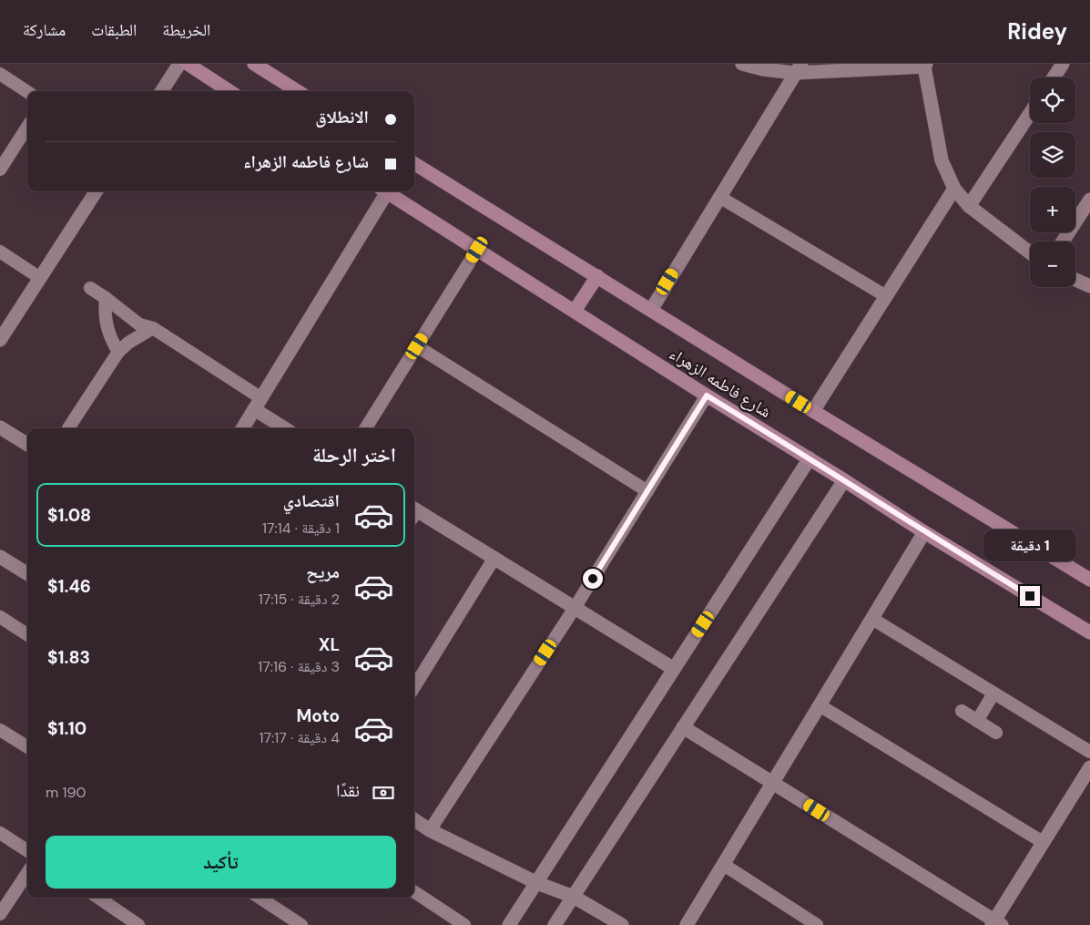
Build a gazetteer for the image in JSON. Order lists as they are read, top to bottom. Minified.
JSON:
{"streets":{"street":["شارع فاطمه الزهراء"]},"page":{"header":"Ridey","nav":["الخريطة","الطبقات","مشاركة"],"map_buttons":["+","−"],"banner":["الانطلاق","شارع فاطمه الزهراء"],"heading":"اختر الرحلة","list":[{"name":"اقتصادي","note":"1 دقيقة · 17:14","value":"$1.08"},{"name":"مريح","note":"2 دقيقة · 17:15","value":"$1.46"},{"name":"XL","note":"3 دقيقة · 17:16","value":"$1.83"},{"name":"Moto","note":"4 دقيقة · 17:17","value":"$1.10"}],"bubble":"1 دقيقة","pay":["نقدًا","190 m"],"buttons":"تأكيد"}}
